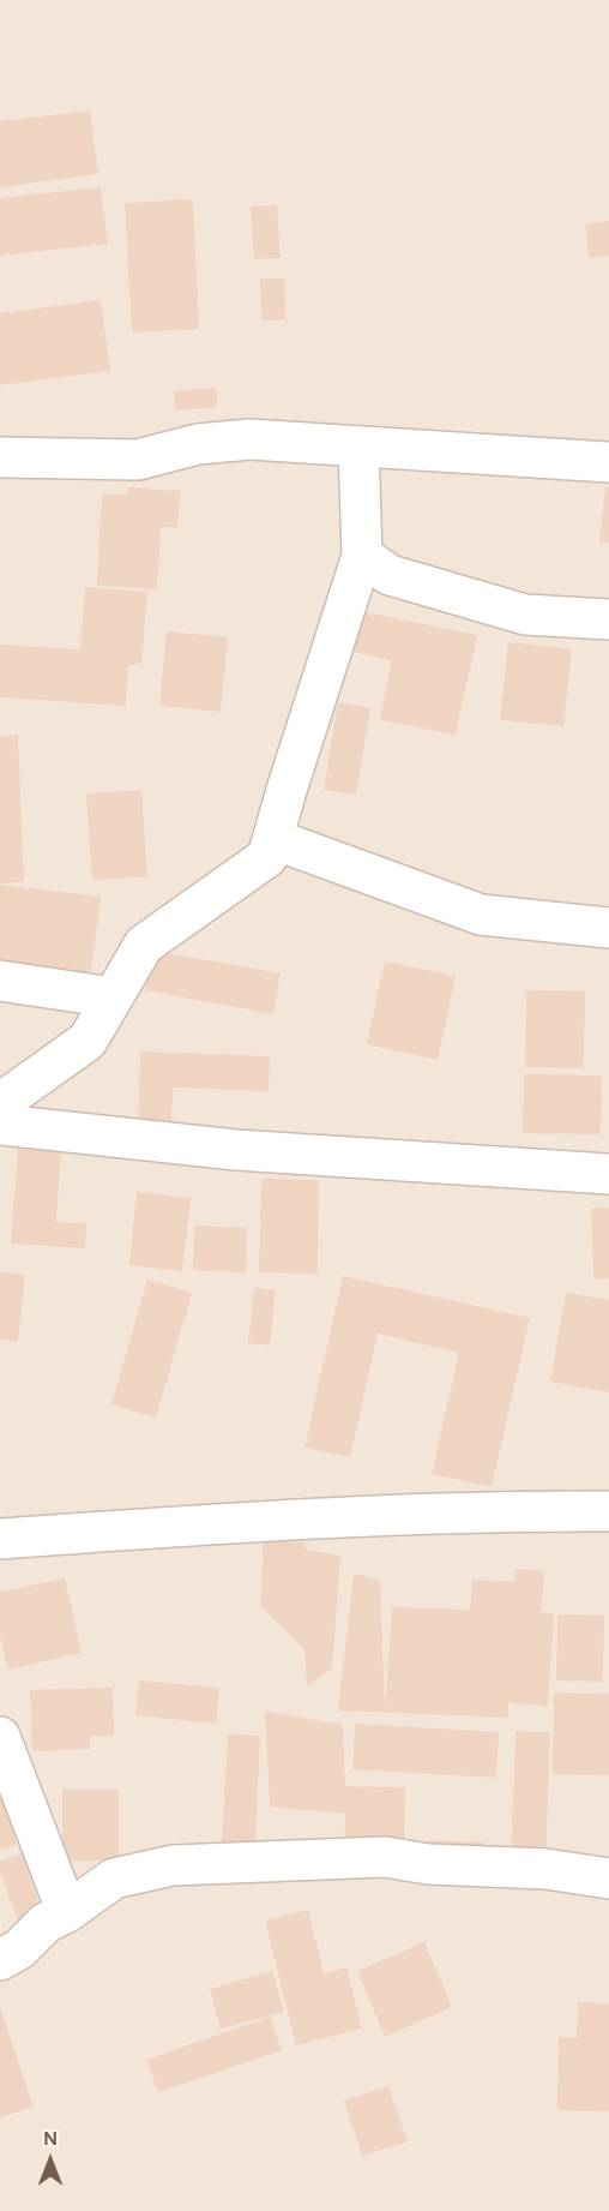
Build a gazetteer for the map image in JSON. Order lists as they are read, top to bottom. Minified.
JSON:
{"north":"top"}
